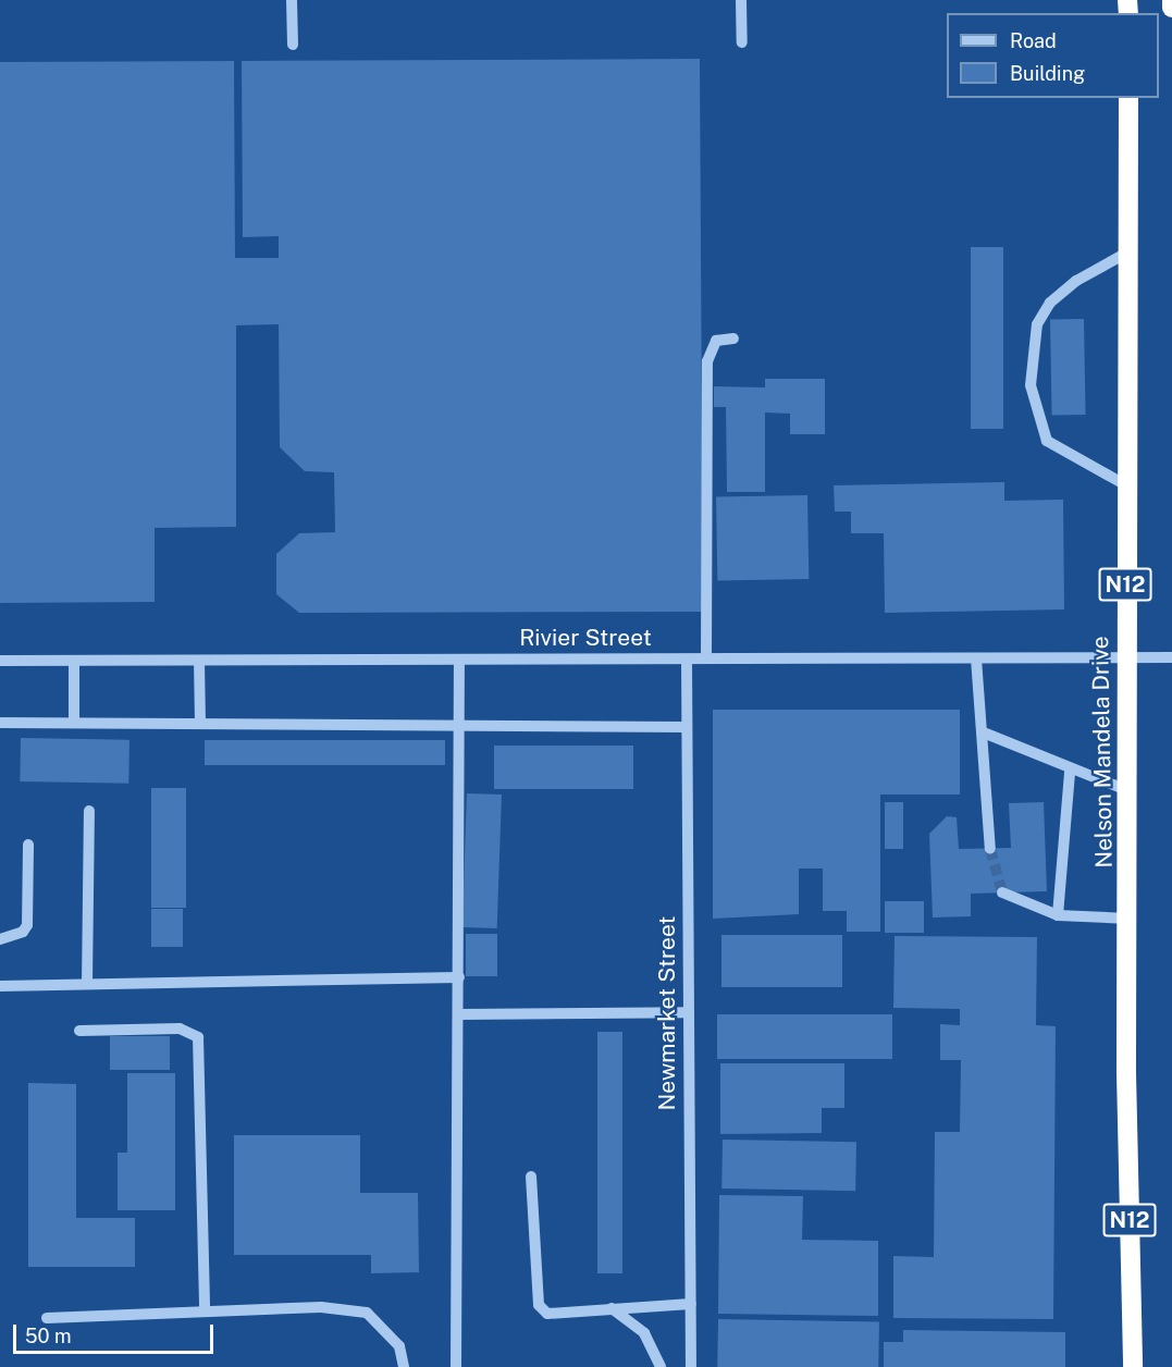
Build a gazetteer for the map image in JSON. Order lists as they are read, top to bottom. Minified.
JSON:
{"streets":{"highway":["N12","Nelson Mandela Drive"],"street":["Rivier Street","Newmarket Street"]},"crossings":[["Rivier Street","Nelson Mandela Drive"],["Rivier Street","Newmarket Street"]],"legend":["Road","Building"],"scale_bar":"50 m"}
